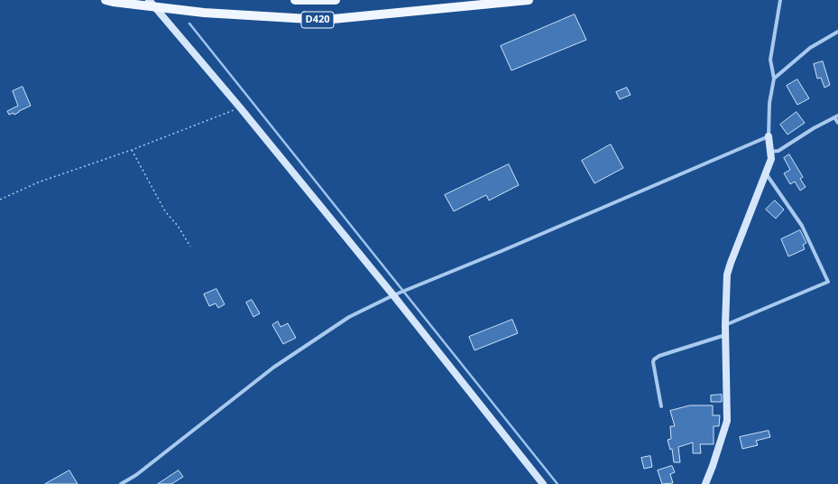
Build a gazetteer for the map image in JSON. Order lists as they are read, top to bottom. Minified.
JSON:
{"streets":{"main road":["D420"]}}
